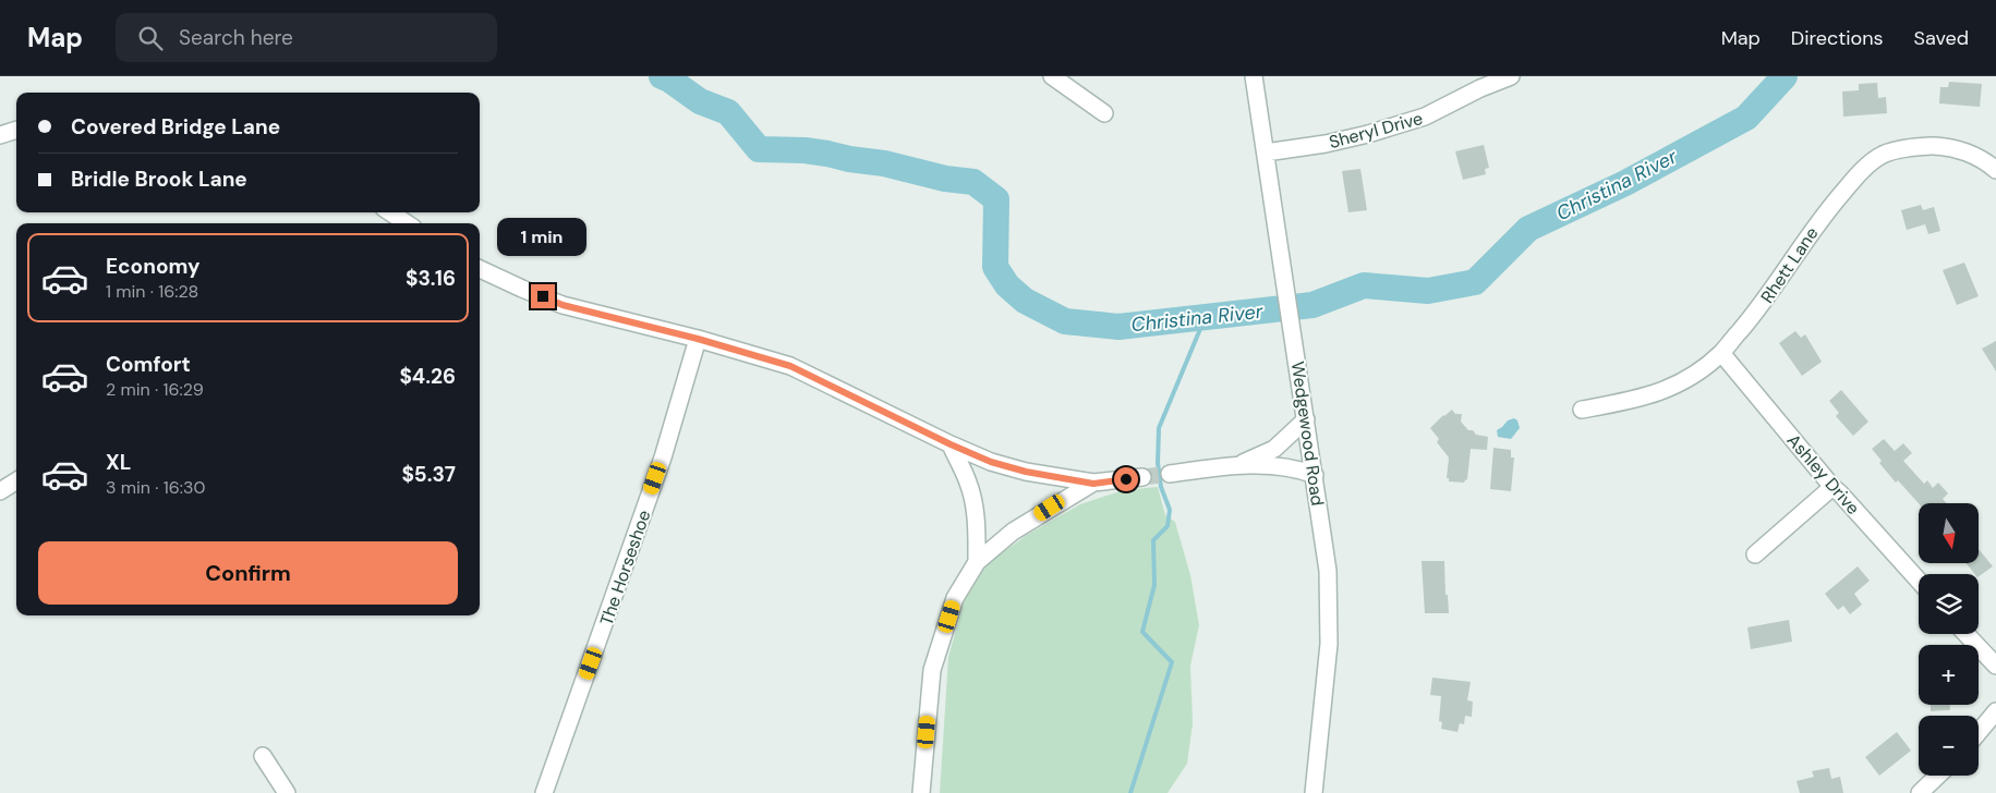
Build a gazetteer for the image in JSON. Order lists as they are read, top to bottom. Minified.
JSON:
{"streets":{"street":["Sheryl Drive","Rhett Lane","Wedgewood Road","Ashley Drive","The Horseshoe"]},"crossings":[["Sheryl Drive","Wedgewood Road"],["Rhett Lane","Ashley Drive"]],"water":["Christina River"],"north":"bottom","page":{"header":"Map","search":"Search here","nav":["Map","Directions","Saved"],"banner":["Covered Bridge Lane","Bridle Brook Lane"],"bubble":"1 min","list":[{"name":"Economy","note":"1 min · 16:28","value":"$3.16"},{"name":"Comfort","note":"2 min · 16:29","value":"$4.26"},{"name":"XL","note":"3 min · 16:30","value":"$5.37"}],"map_buttons":["+","−"],"buttons":"Confirm"}}
